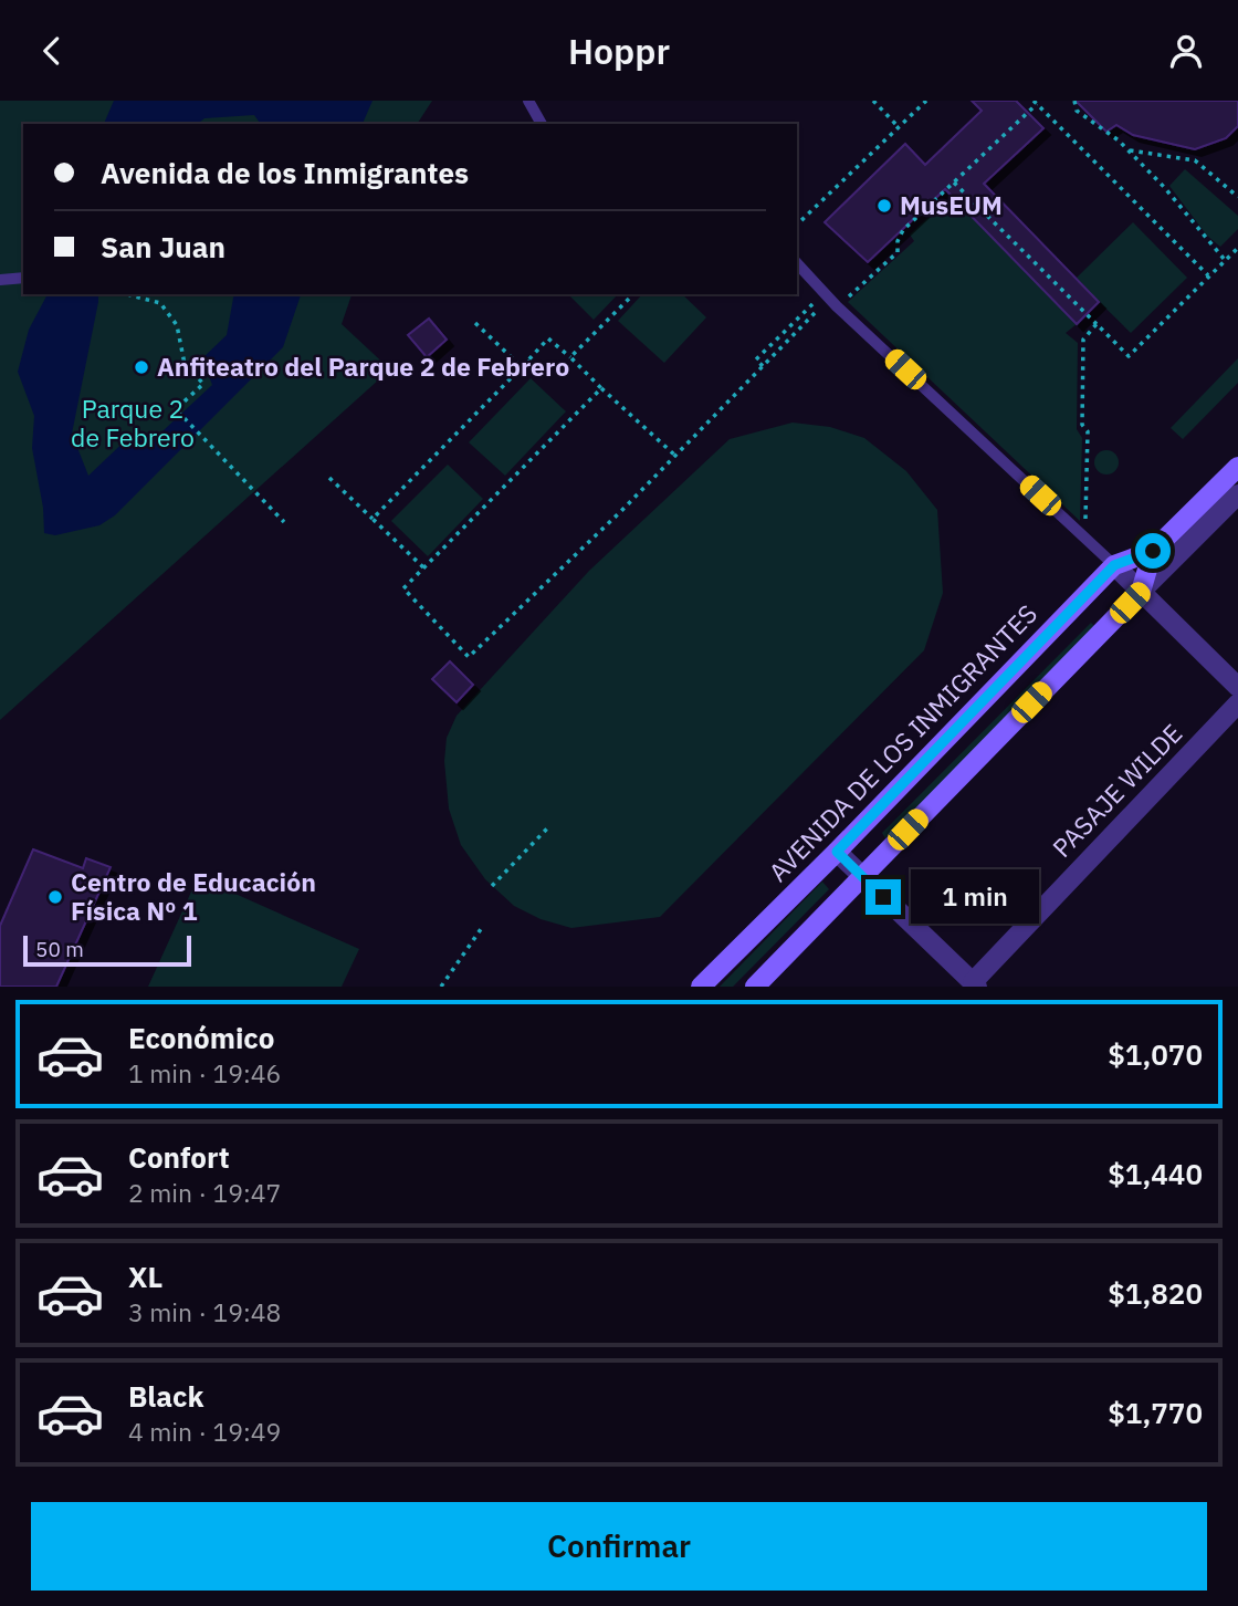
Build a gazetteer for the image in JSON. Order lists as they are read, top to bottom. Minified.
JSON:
{"streets":{"main road":["AVENIDA DE LOS INMIGRANTES"],"street":["PASAJE WILDE"]},"parks":["Parque 2 de Febrero"],"places":["MusEUM","Anfiteatro del Parque 2 de Febrero","Centro de Educación Física Nº 1"],"scale_bar":"50 m","page":{"header":"Hoppr","banner":["Avenida de los Inmigrantes","San Juan"],"bubble":"1 min","scale":"50 m","list":[{"name":"Económico","note":"1 min · 19:46","value":"$1,070"},{"name":"Confort","note":"2 min · 19:47","value":"$1,440"},{"name":"XL","note":"3 min · 19:48","value":"$1,820"},{"name":"Black","note":"4 min · 19:49","value":"$1,770"}],"buttons":"Confirmar"}}
